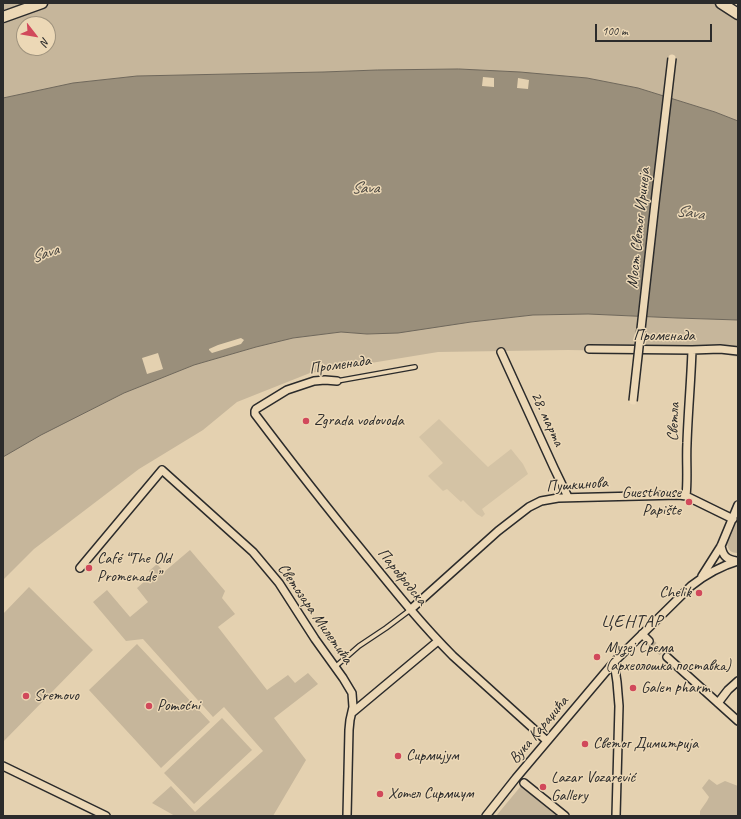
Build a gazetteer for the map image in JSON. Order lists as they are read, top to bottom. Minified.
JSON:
{"streets":{"street":["Мост Светог Иринеја","Променада","28. марта","Светла","Пушкинова","Паробродска","Светозара Милетића","Вука Караџића"]},"crossings":[["Променада","Светла"],["Променада","Паробродска"],["28. марта","Пушкинова"],["Светла","Пушкинова"],["Пушкинова","Паробродска"],["Паробродска","Вука Караџића"]],"districts":["ЦЕНТАР"],"water":["Sava"],"places":["Zgrada vodovoda","Guesthouse Papište","Café “The Old Promenade”","Chelik","Музеј Срема (археолошка поставка)","Galen pharm","Sremovo","Pomoćni","Светог Димитрија","Сирмијум","Lazar Vozarević Gallery","Хотел Сирмиум"],"scale_bar":"100 m","north":"bottom right"}
